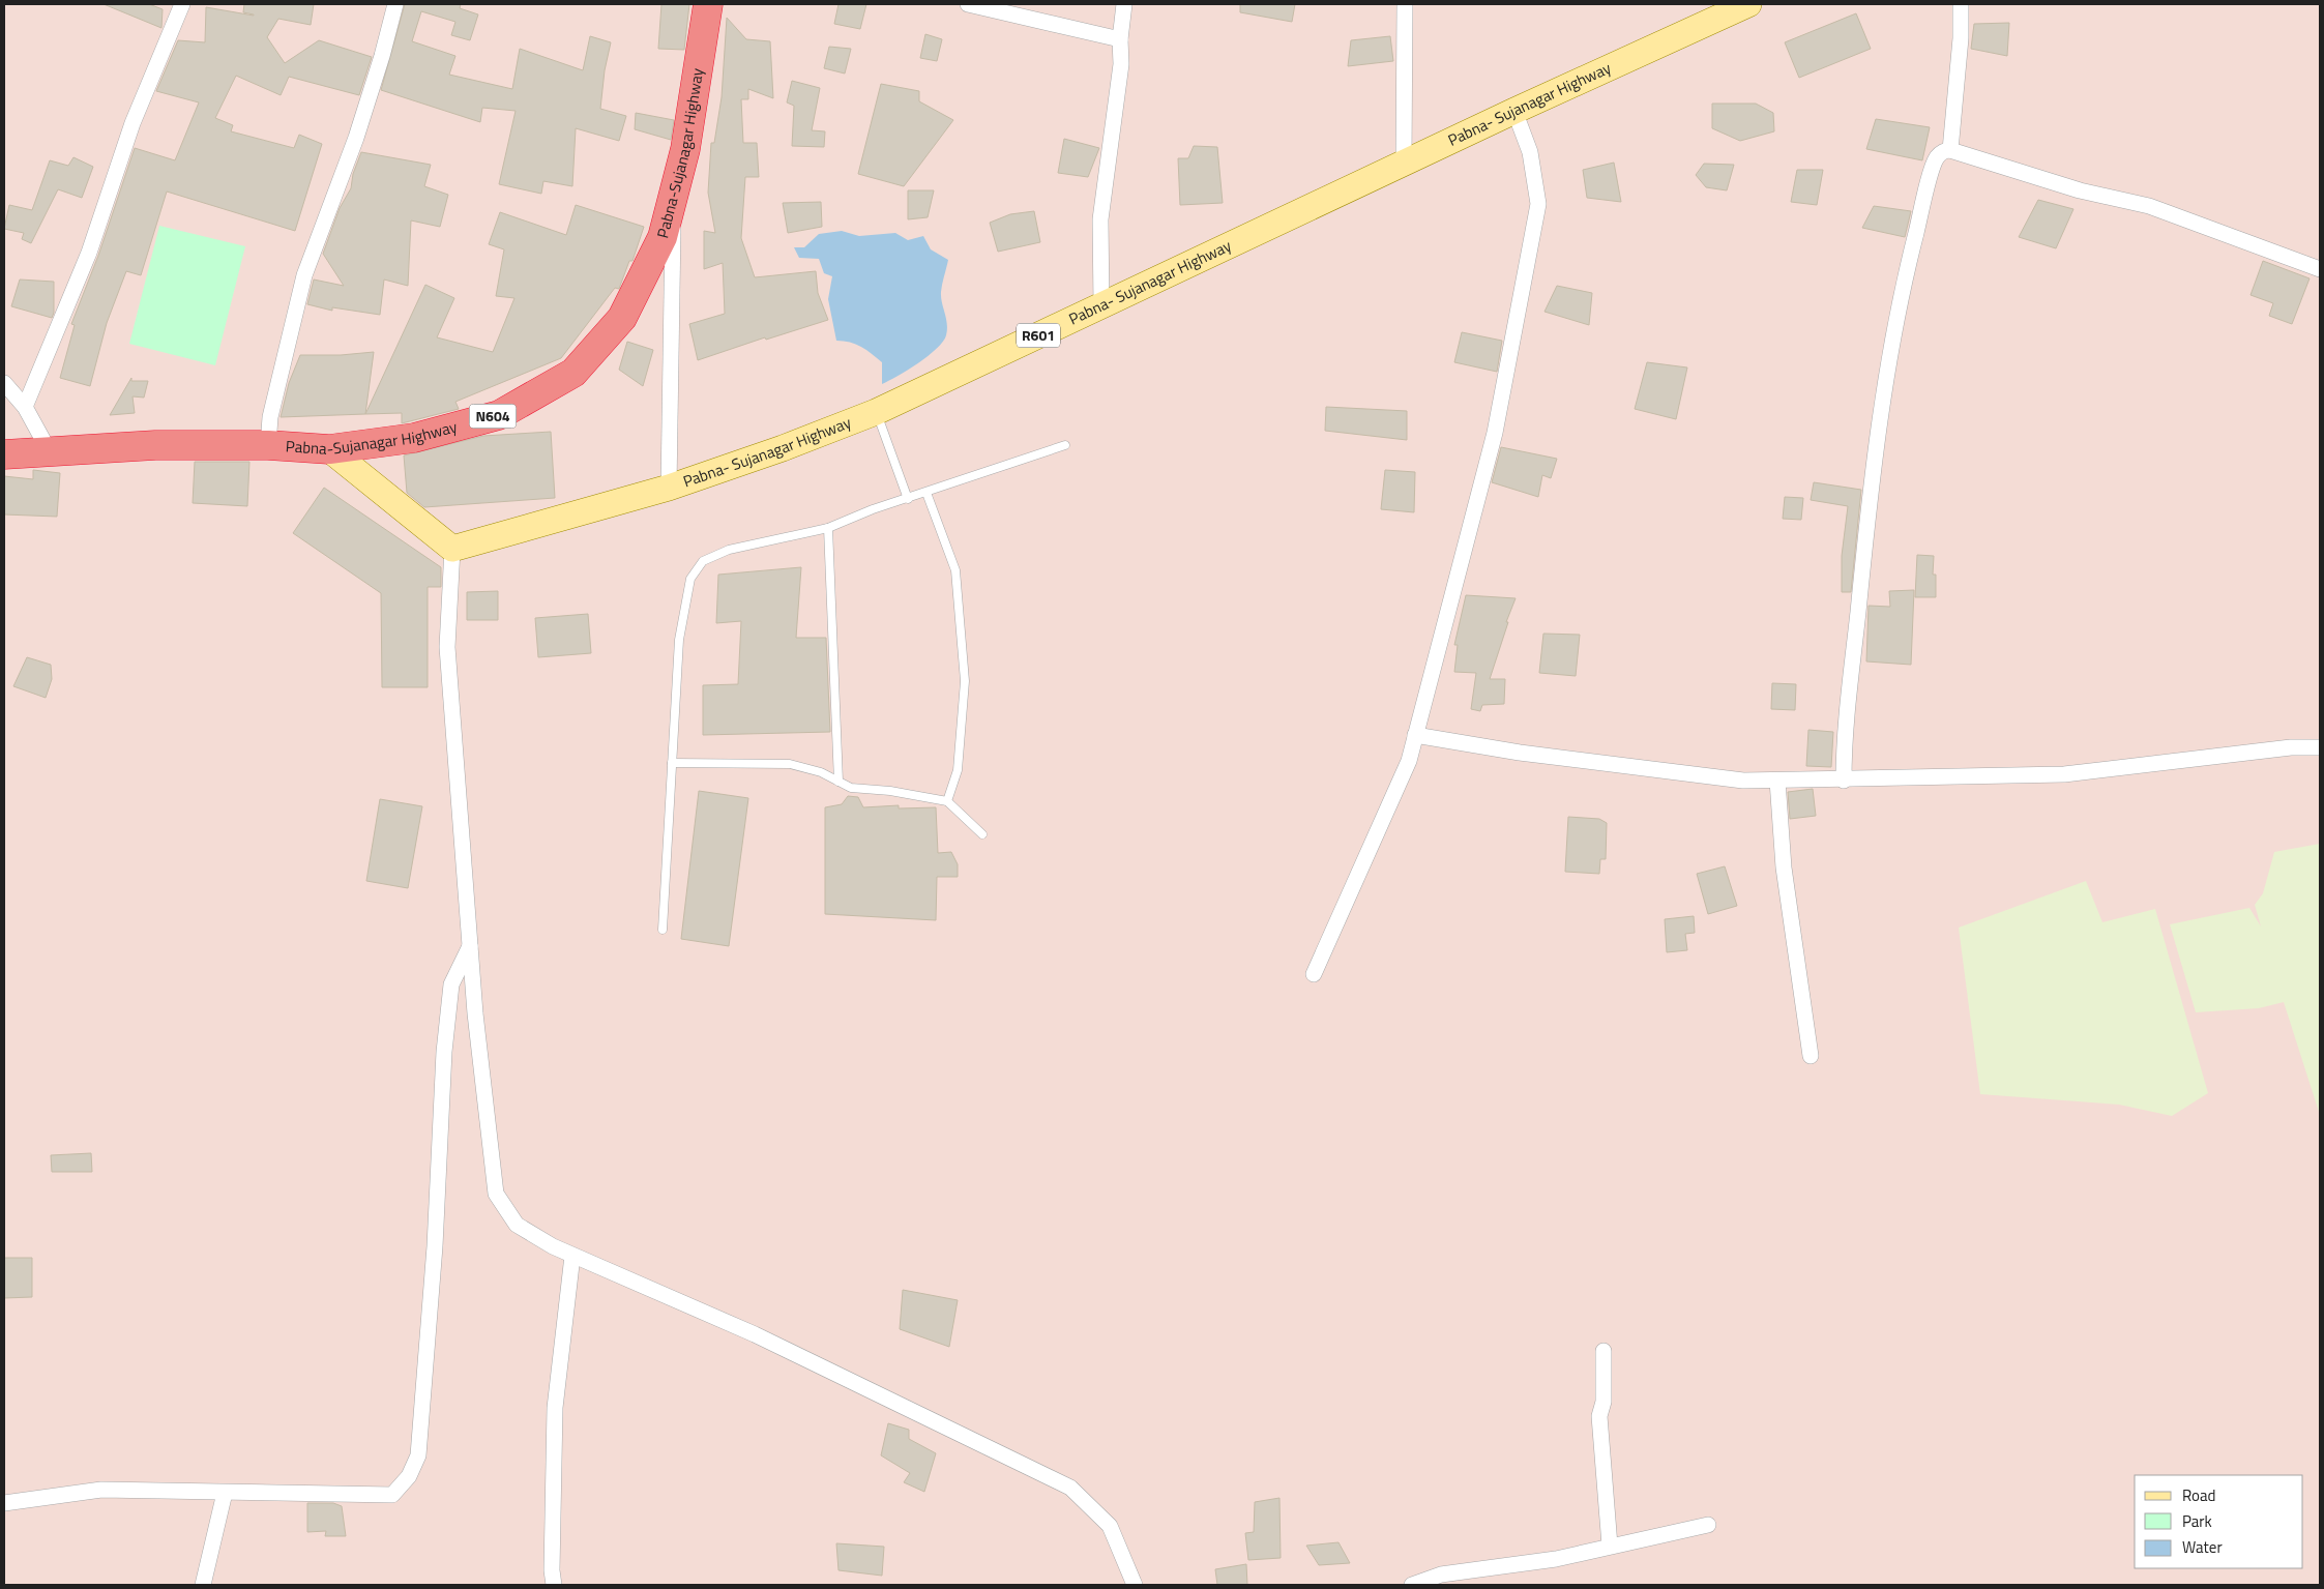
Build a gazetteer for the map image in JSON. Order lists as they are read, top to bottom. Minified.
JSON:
{"streets":{"highway":["Pabna-Sujanagar Highway","N604"],"main road":["Pabna- Sujanagar Highway","R601"]},"legend":["Road","Park","Water"]}
